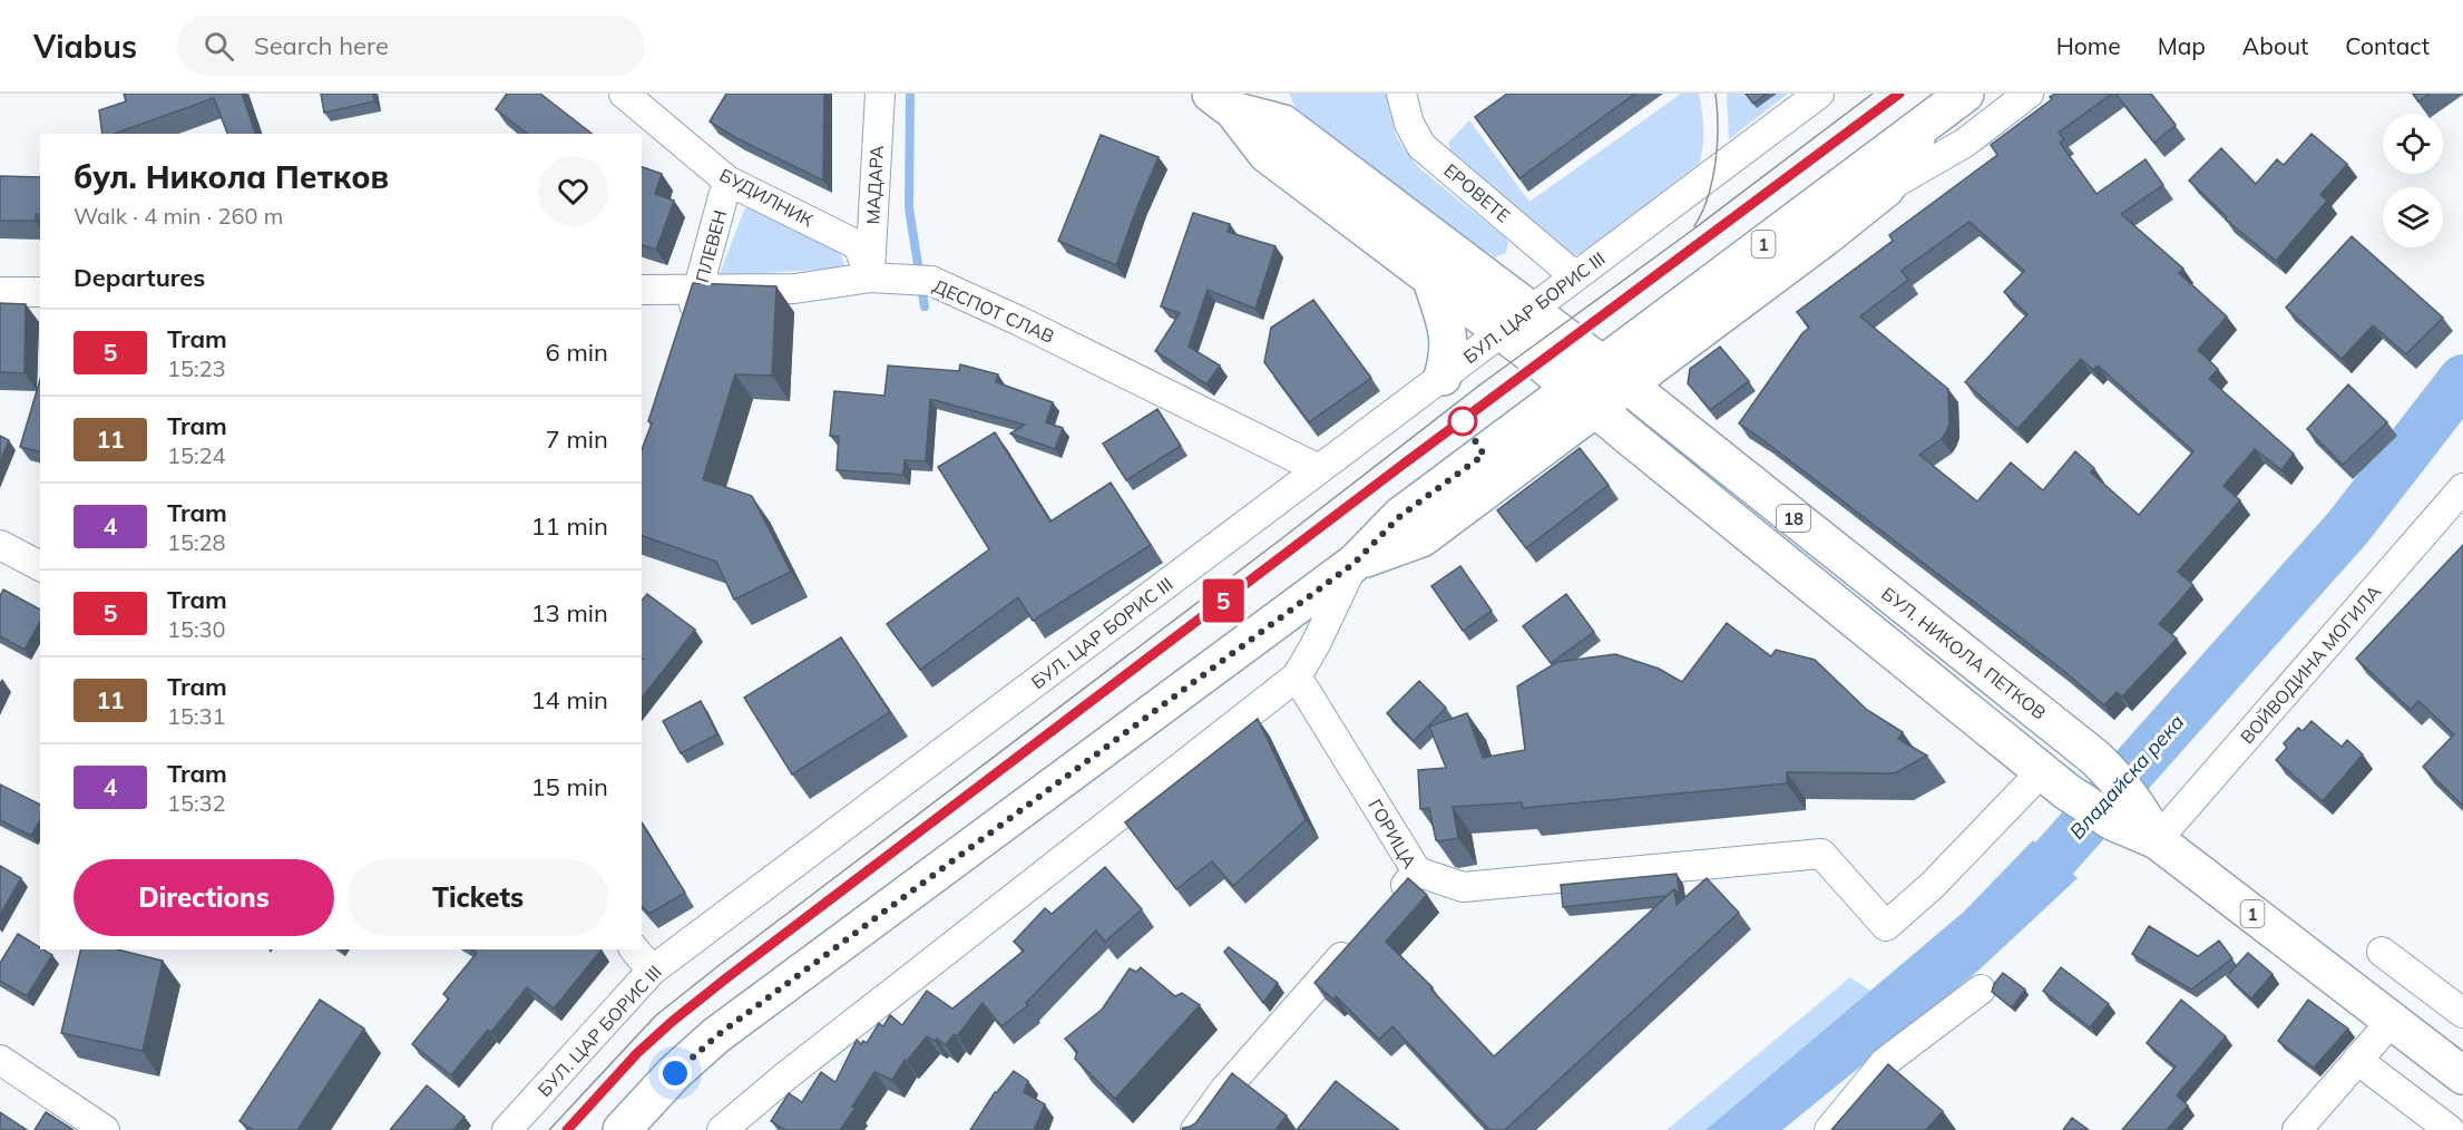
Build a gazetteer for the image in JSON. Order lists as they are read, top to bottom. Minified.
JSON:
{"streets":{"main road":["1","18","БУЛ. НИКОЛА ПЕТКОВ"],"street":["МАДАРА","ЕРОВЕТЕ","БУДИЛНИК","ПЛЕВЕН","БУЛ. ЦАР БОРИС III","ДЕСПОТ СЛАВ","ВОЙВОДИНА МОГИЛА","ГОРИЦА"]},"crossings":[["МАДАРА","БУДИЛНИК"],["МАДАРА","ДЕСПОТ СЛАВ"],["ЕРОВЕТЕ","БУЛ. ЦАР БОРИС III"],["БУДИЛНИК","ПЛЕВЕН"],["БУДИЛНИК","ДЕСПОТ СЛАВ"],["1","БУЛ. НИКОЛА ПЕТКОВ"],["ПЛЕВЕН","ДЕСПОТ СЛАВ"],["БУЛ. ЦАР БОРИС III","ДЕСПОТ СЛАВ"],["БУЛ. ЦАР БОРИС III","БУЛ. НИКОЛА ПЕТКОВ"],["БУЛ. НИКОЛА ПЕТКОВ","ВОЙВОДИНА МОГИЛА"]],"water":["Владайска река"],"lines":["tram line 5"],"page":{"header":"Viabus","search":"Search here","nav":["Home","Map","About","Contact"],"on_map":"5","heading":[["бул. Никола Петков","Walk · 4 min · 260 m"],"Departures"],"list":[{"mark":"5","name":"Tram","note":"15:23","value":"6 min"},{"mark":"11","name":"Tram","note":"15:24","value":"7 min"},{"mark":"4","name":"Tram","note":"15:28","value":"11 min"},{"mark":"5","name":"Tram","note":"15:30","value":"13 min"},{"mark":"11","name":"Tram","note":"15:31","value":"14 min"},{"mark":"4","name":"Tram","note":"15:32","value":"15 min"}],"buttons":["Directions","Tickets"]}}
